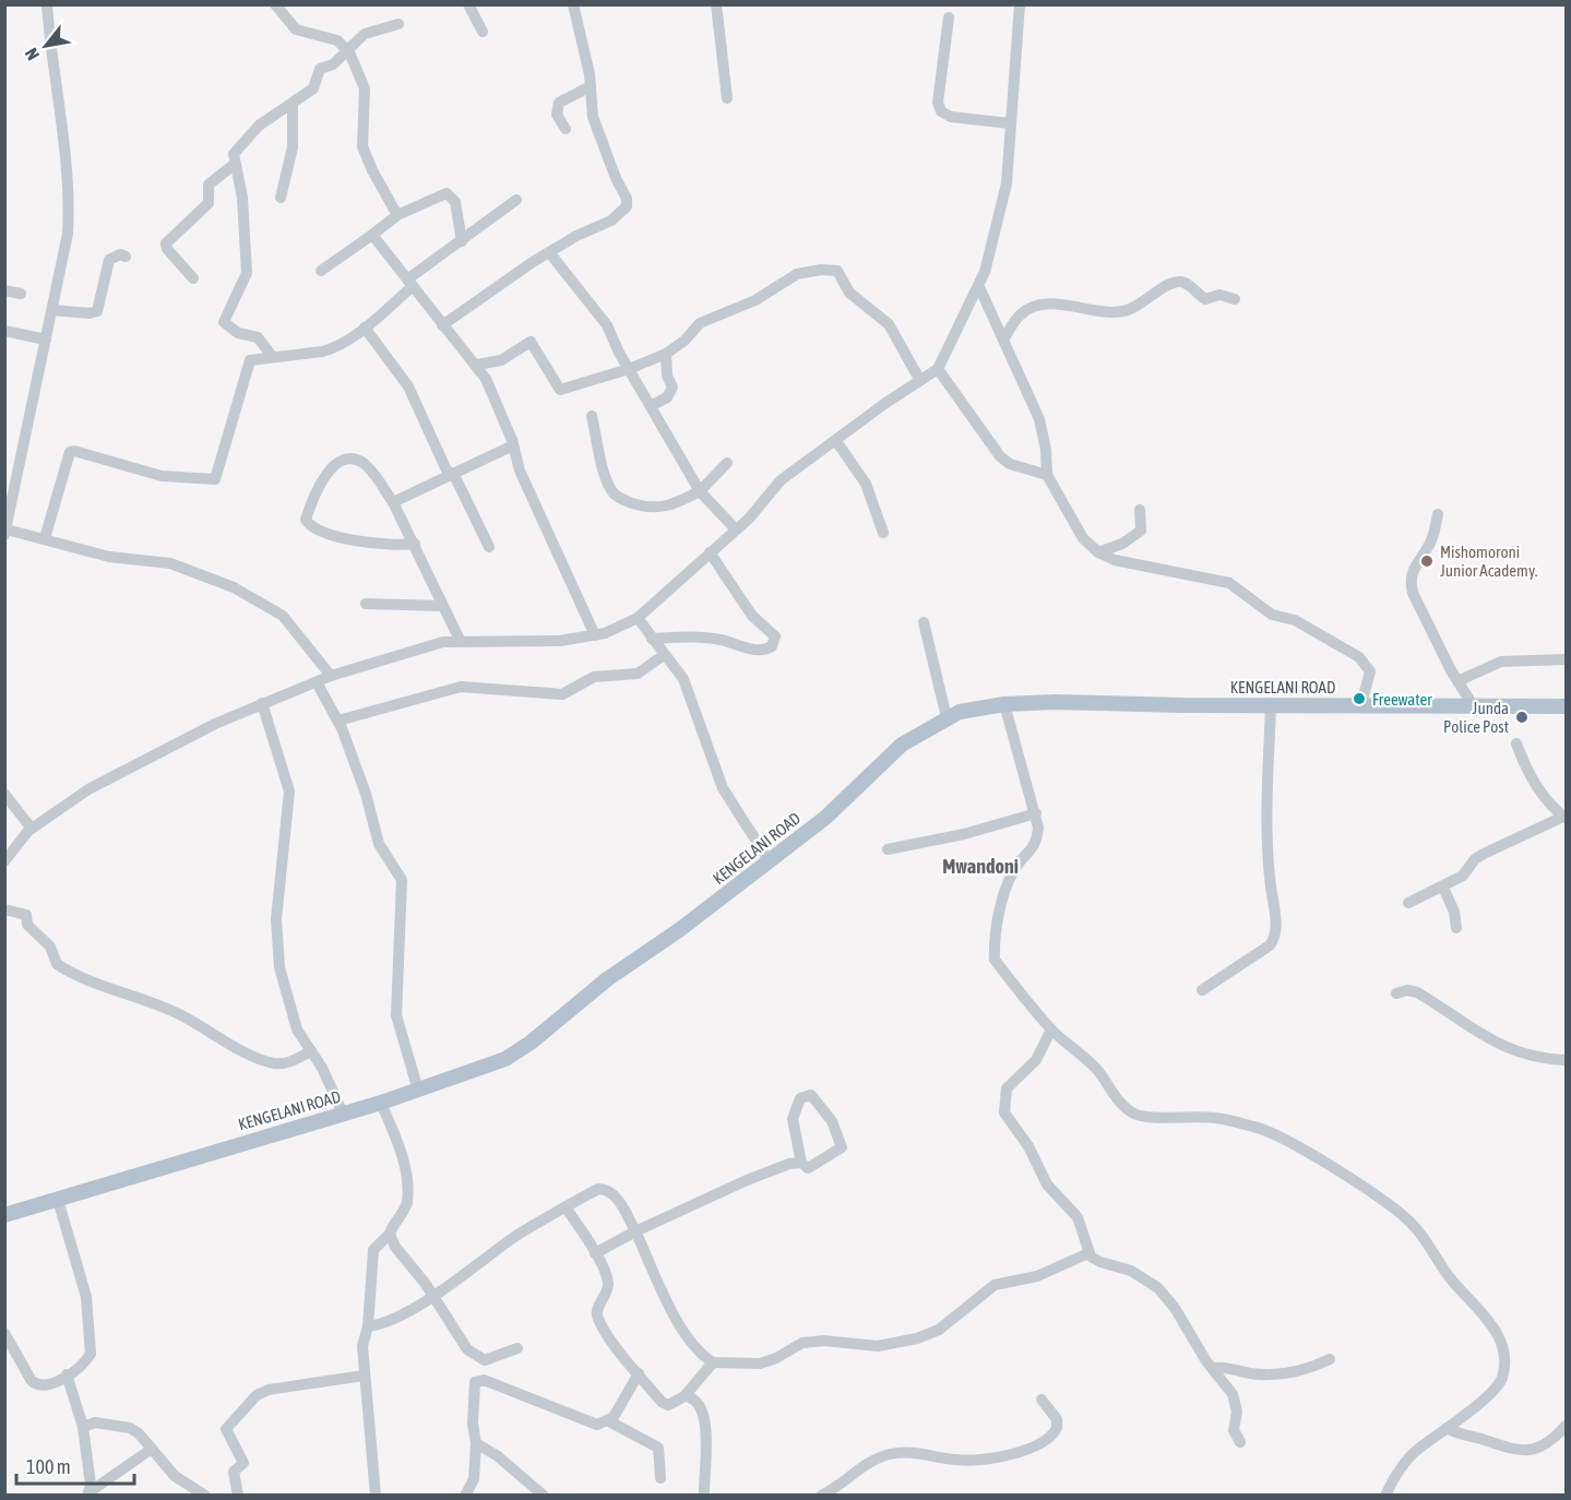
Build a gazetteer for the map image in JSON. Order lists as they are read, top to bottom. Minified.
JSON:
{"streets":{"main road":["KENGELANI ROAD"]},"districts":["Mwandoni"],"places":["Mishomoroni Junior Academy.","Freewater","Junda Police Post"],"scale_bar":"100 m","north":"bottom left"}
